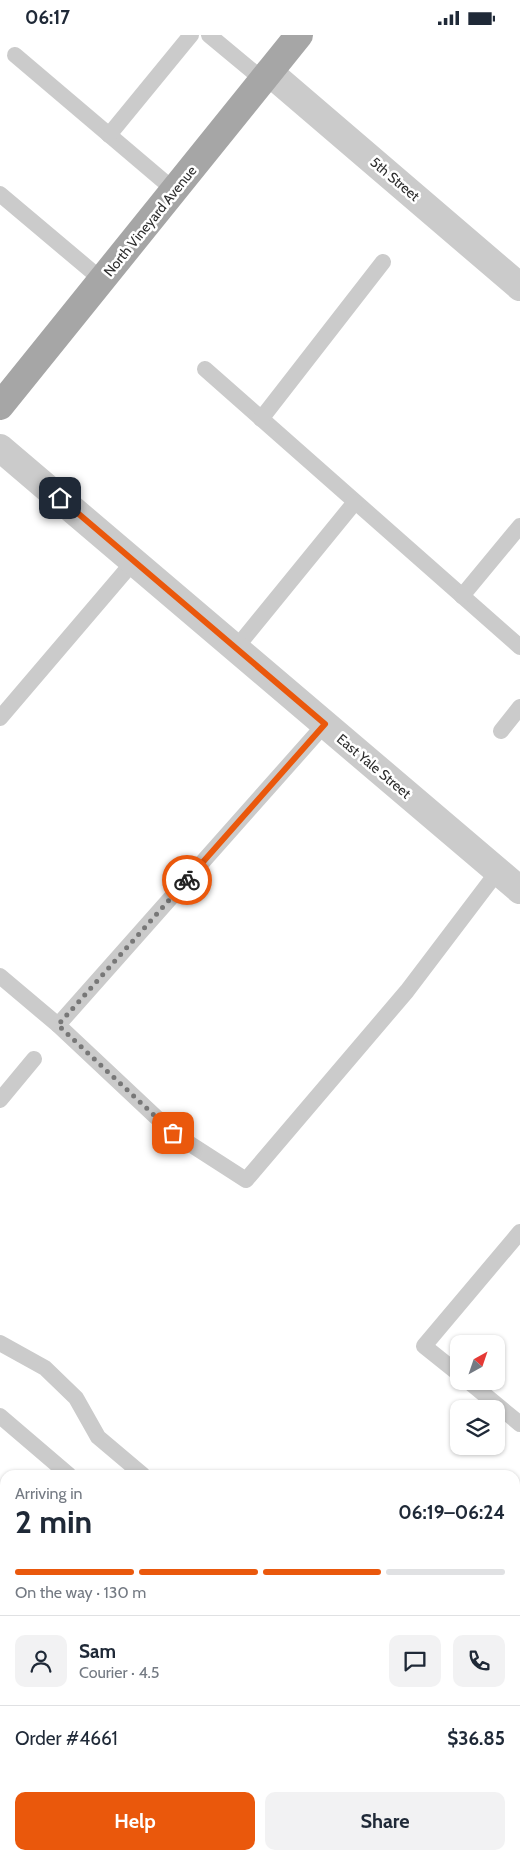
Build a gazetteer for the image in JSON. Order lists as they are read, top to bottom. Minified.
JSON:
{"streets":{"main road":["North Vineyard Avenue"],"street":["5th Street","East Yale Street"]},"crossings":[["5th Street","North Vineyard Avenue"]],"north":"top right","page":{"status":"06:17","heading":["2 min","Arriving in","06:19–06:24"],"panel":["Sam","Courier · 4.5","Order #4661","$36.85"],"bar":"On the way · 130 m","buttons":["Help","Share"]}}
